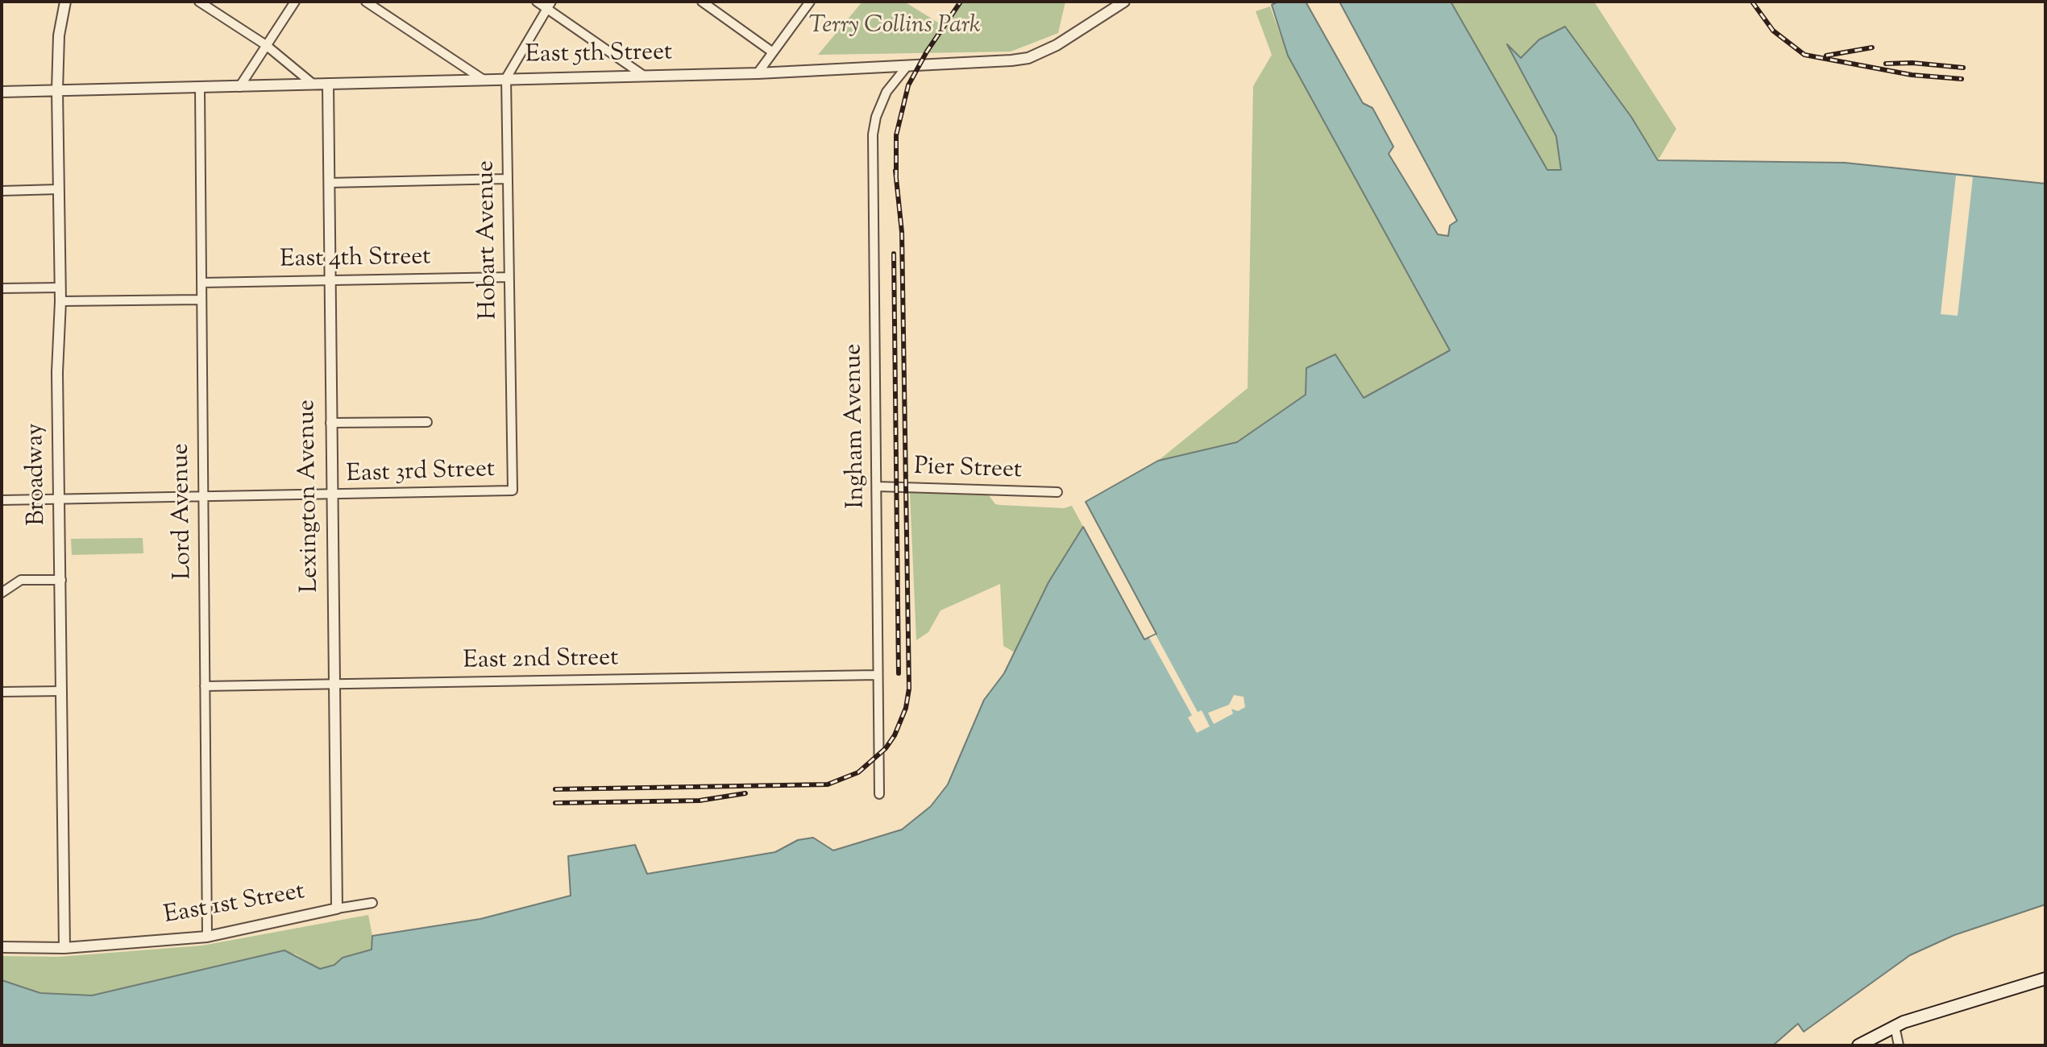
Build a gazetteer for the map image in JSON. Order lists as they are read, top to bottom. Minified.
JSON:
{"streets":{"street":["East 5th Street","Hobart Avenue","East 4th Street","Ingham Avenue","Pier Street","East 3rd Street","Broadway","Lexington Avenue","Lord Avenue","East 2nd Street","East 1st Street"]},"crossings":[["East 5th Street","Hobart Avenue"],["East 5th Street","Ingham Avenue"],["East 5th Street","Broadway"],["East 5th Street","Lexington Avenue"],["East 5th Street","Lord Avenue"],["Hobart Avenue","East 4th Street"],["Hobart Avenue","East 3rd Street"],["East 4th Street","Lexington Avenue"],["East 4th Street","Lord Avenue"],["Ingham Avenue","Pier Street"],["Ingham Avenue","East 2nd Street"],["East 3rd Street","Broadway"],["East 3rd Street","Lexington Avenue"],["East 3rd Street","Lord Avenue"],["Broadway","East 1st Street"],["Lexington Avenue","East 2nd Street"],["Lexington Avenue","East 1st Street"],["Lord Avenue","East 2nd Street"],["Lord Avenue","East 1st Street"]],"parks":["Terry Collins Park"]}
